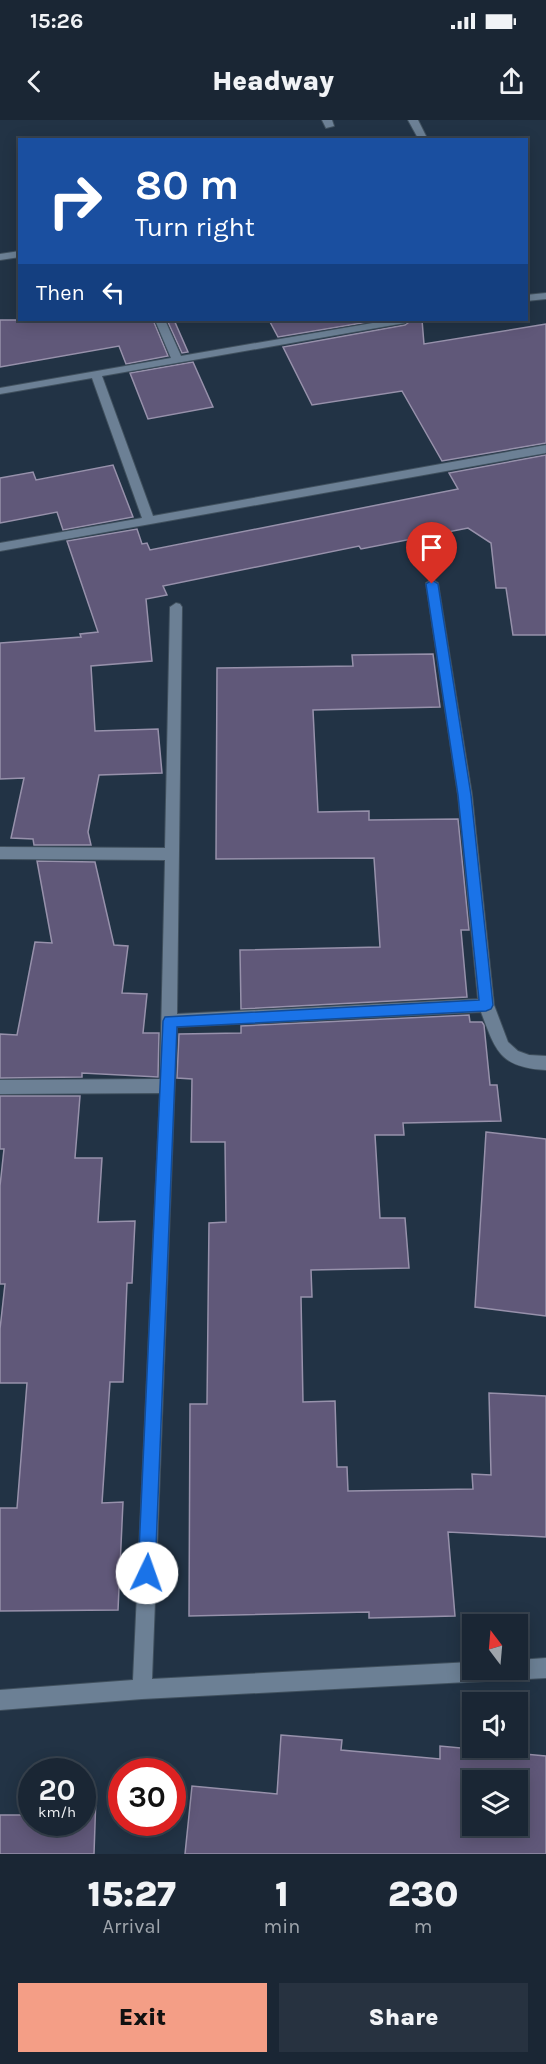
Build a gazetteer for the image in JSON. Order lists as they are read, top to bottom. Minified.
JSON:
{"north":"top","page":{"status":"15:26","header":"Headway","turn":["80 m","Turn right"],"then":"Then","speed":"20 km/h","limit":"30","eta":["15:27","Arrival","1","min","230","m"],"buttons":["Exit","Share"]}}
